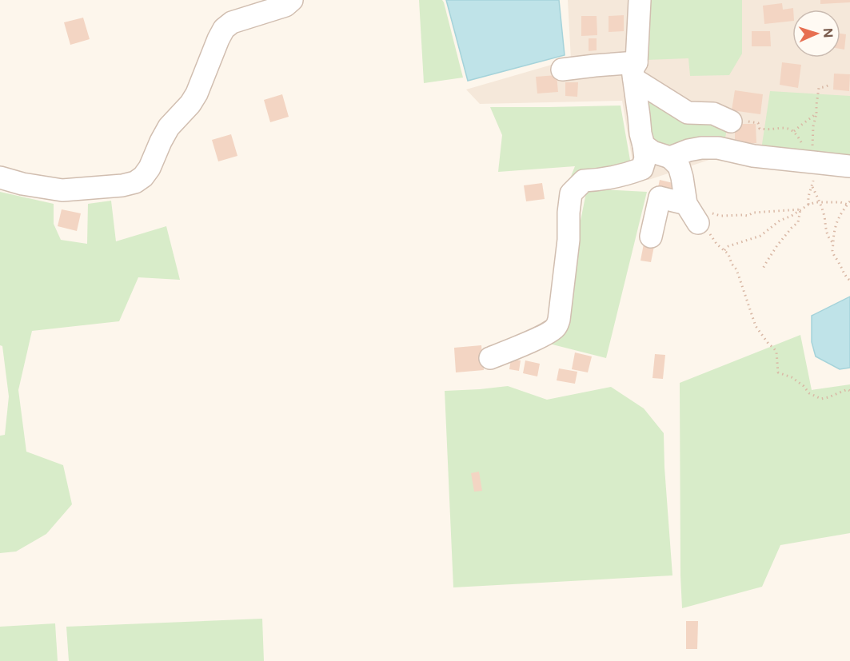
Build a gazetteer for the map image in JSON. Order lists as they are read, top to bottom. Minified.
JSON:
{"north":"right"}
